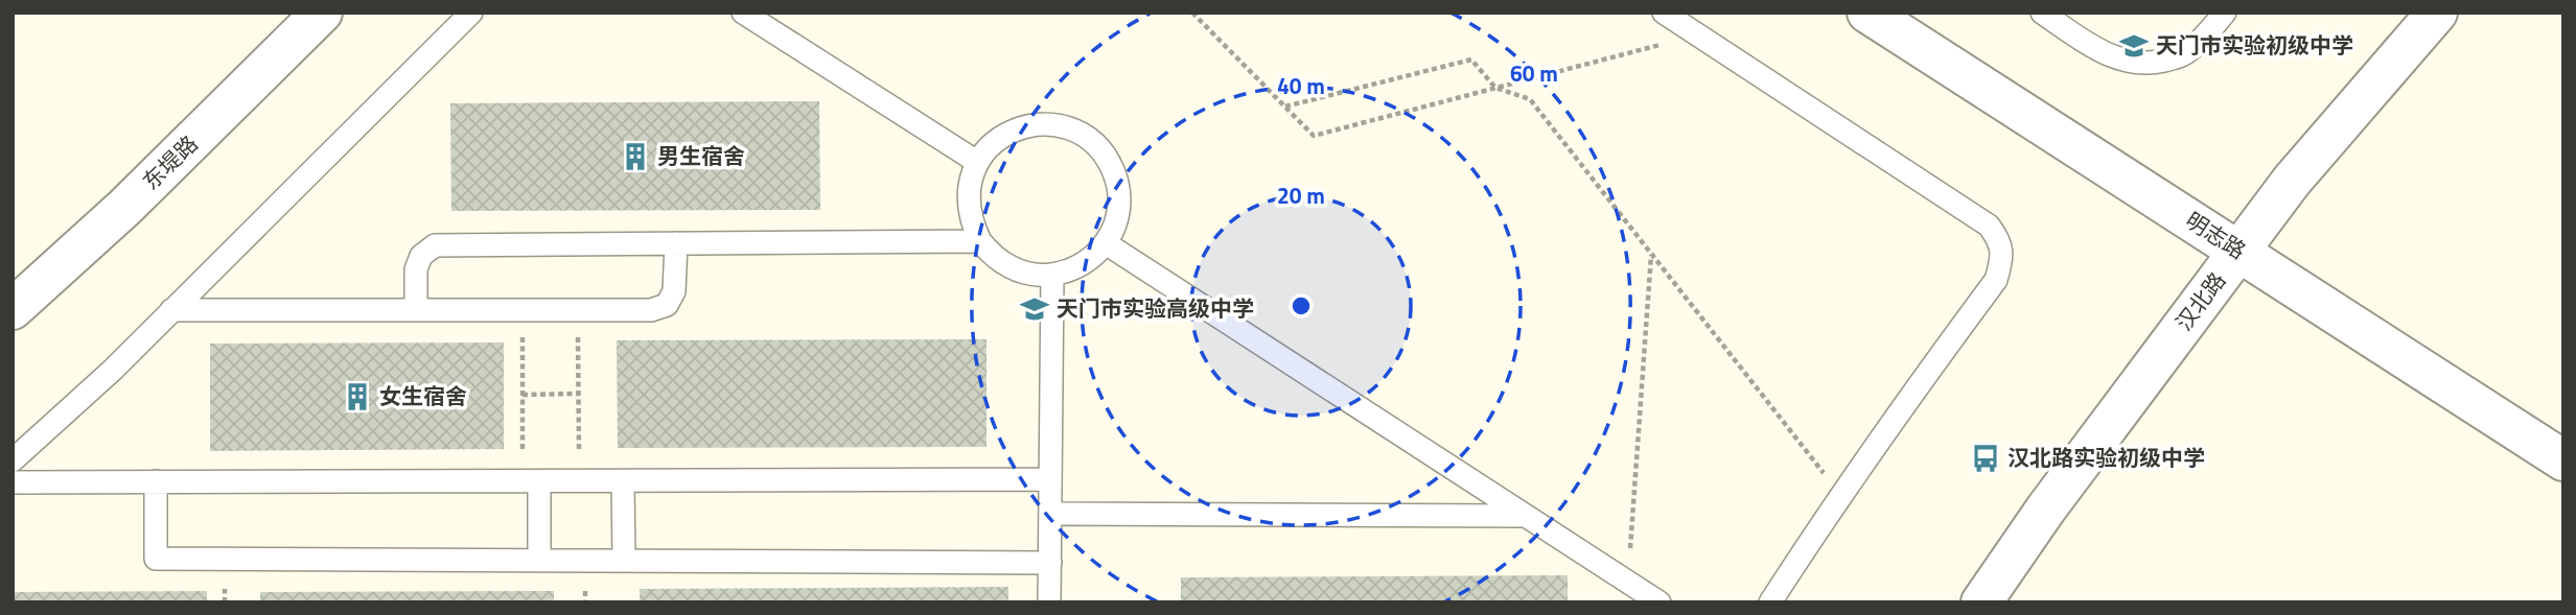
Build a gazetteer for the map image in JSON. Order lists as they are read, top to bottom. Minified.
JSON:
{"streets":{"street":["东堤路","明志路","汉北路"]},"crossings":[["明志路","汉北路"]],"places":{"school or university":["天门市实验初级中学","天门市实验高级中学"],"building":["男生宿舍","女生宿舍"],"bus stop":["汉北路实验初级中学"]},"rings":["60 m","40 m","20 m"]}
